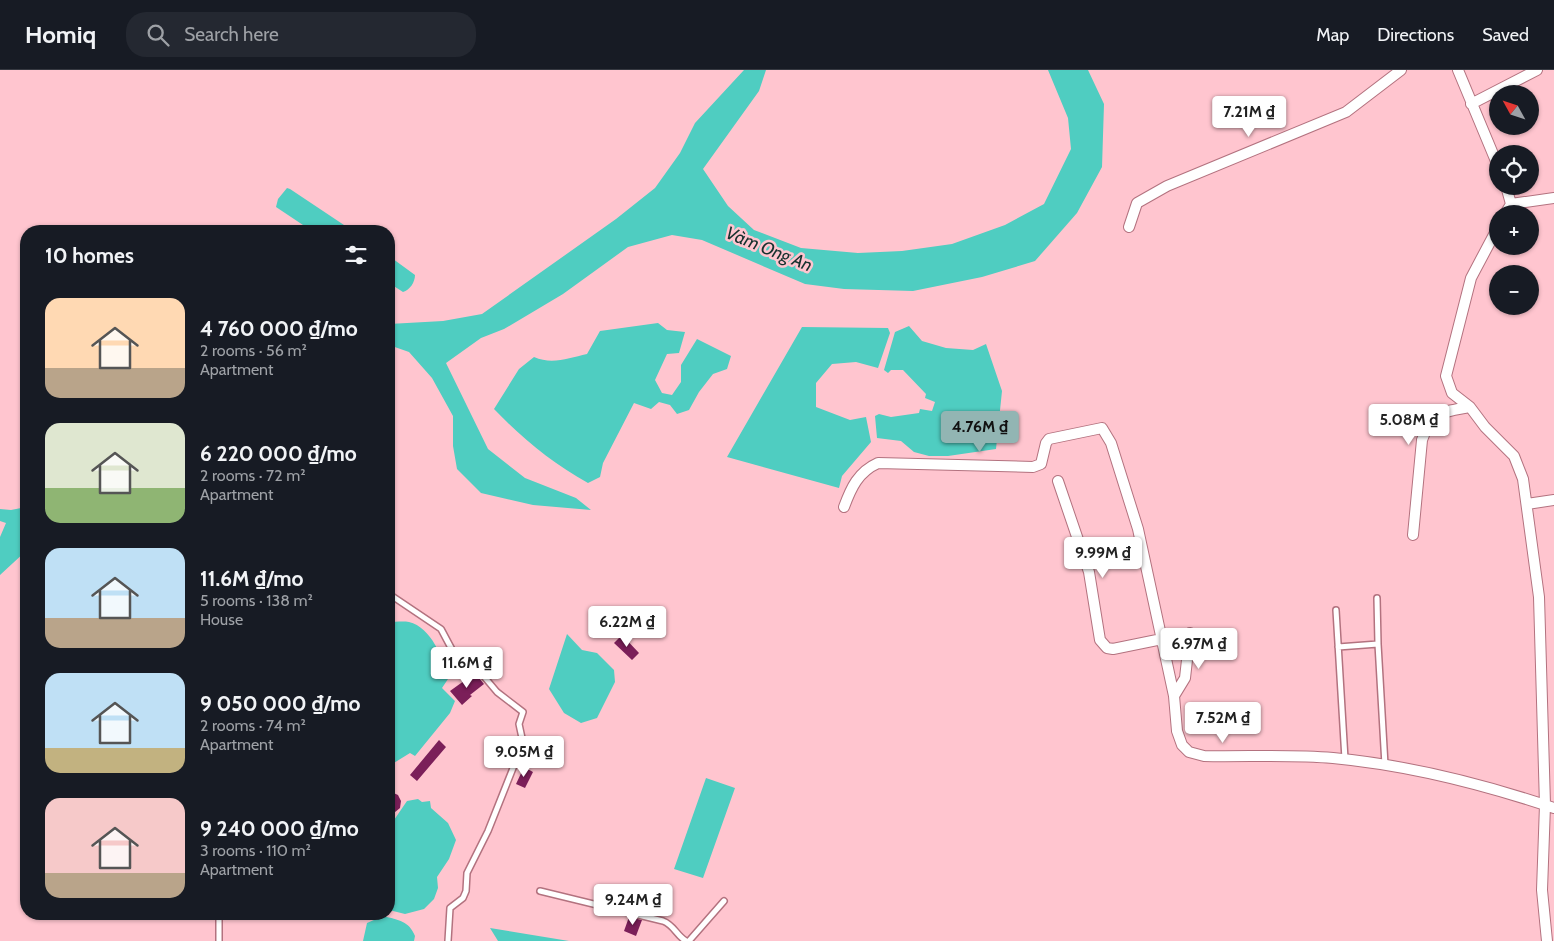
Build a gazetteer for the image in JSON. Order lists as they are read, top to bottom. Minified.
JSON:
{"water":["Vàm Ong An"],"north":"top left","page":{"header":"Homiq","search":"Search here","nav":["Map","Directions","Saved"],"map_buttons":["+","−"],"price":["7.21M ₫","5.08M ₫","4.76M ₫","9.99M ₫","6.22M ₫","6.97M ₫","11.6M ₫","7.52M ₫","9.05M ₫","9.24M ₫"],"heading":"10 homes","list":[{"name":"4 760 000 ₫/mo","note":"2 rooms · 56 m² · Apartment"},{"name":"6 220 000 ₫/mo","note":"2 rooms · 72 m² · Apartment"},{"name":"11.6M ₫/mo","note":"5 rooms · 138 m² · House"},{"name":"9 050 000 ₫/mo","note":"2 rooms · 74 m² · Apartment"},{"name":"9 240 000 ₫/mo","note":"3 rooms · 110 m² · Apartment"}]}}
